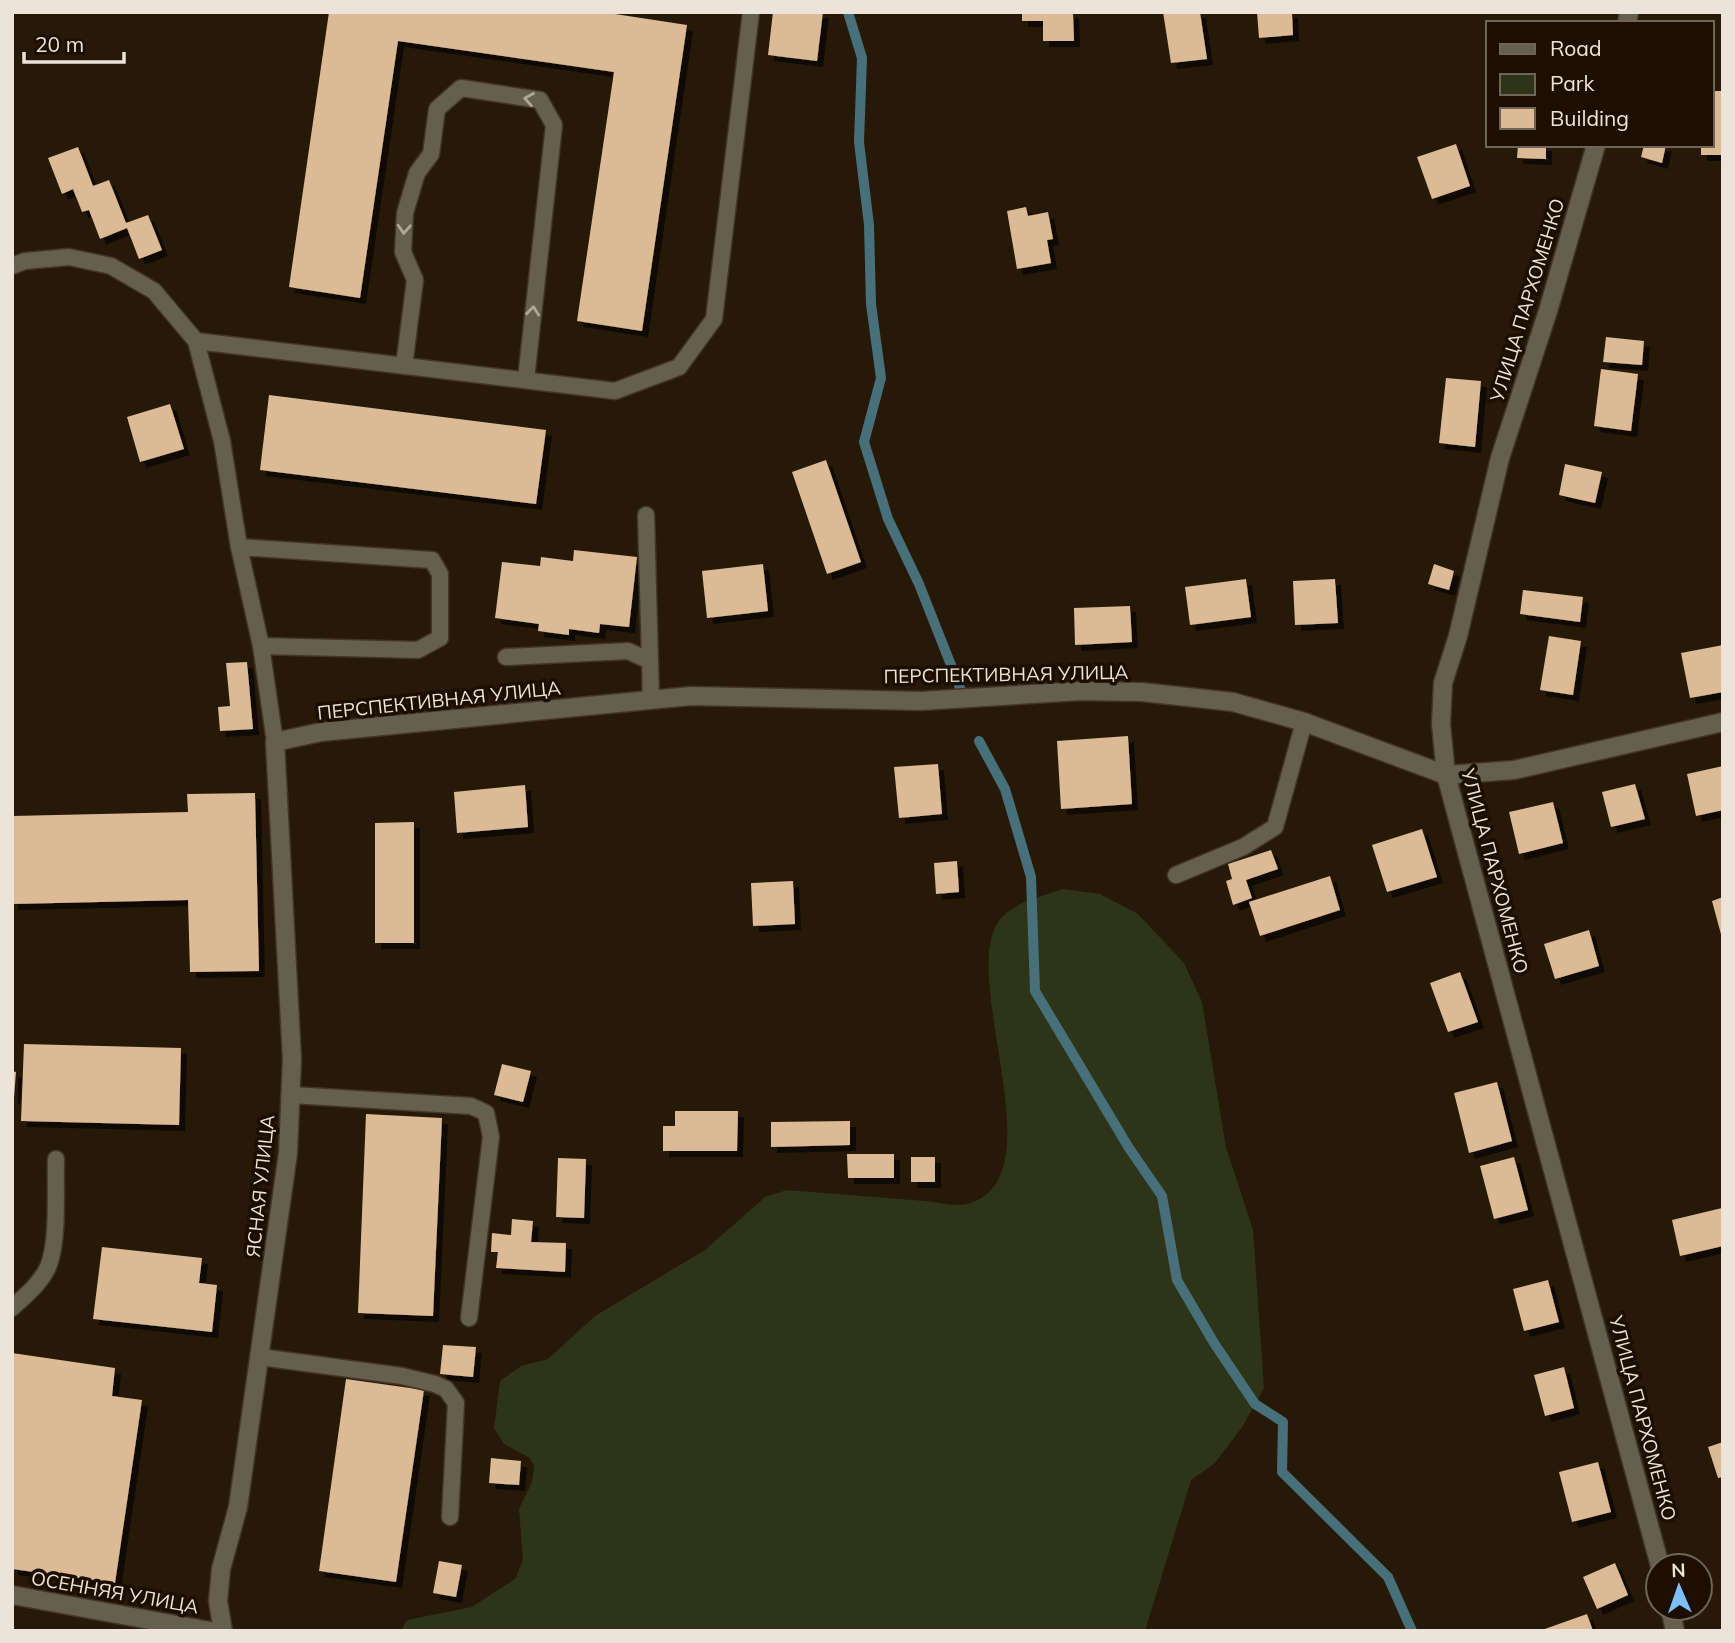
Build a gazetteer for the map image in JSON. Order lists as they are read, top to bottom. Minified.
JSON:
{"streets":{"street":["УЛИЦА ПАРХОМЕНКО","ПЕРСПЕКТИВНАЯ УЛИЦА","ЯСНАЯ УЛИЦА","ОСЕННЯЯ УЛИЦА"]},"crossings":[["УЛИЦА ПАРХОМЕНКО","ПЕРСПЕКТИВНАЯ УЛИЦА"],["ПЕРСПЕКТИВНАЯ УЛИЦА","ЯСНАЯ УЛИЦА"]],"legend":["Road","Park","Building"],"scale_bar":"20 m","north":"top"}
